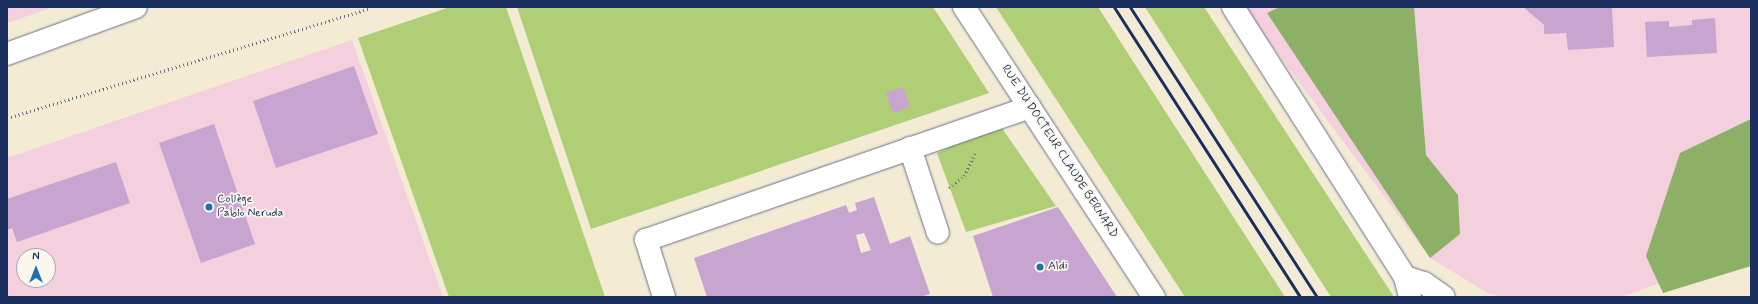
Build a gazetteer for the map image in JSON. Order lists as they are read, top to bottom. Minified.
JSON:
{"streets":{"street":["RUE DU DOCTEUR CLAUDE BERNARD"]},"places":["Collège Pablo Neruda","Aldi"],"north":"top"}
